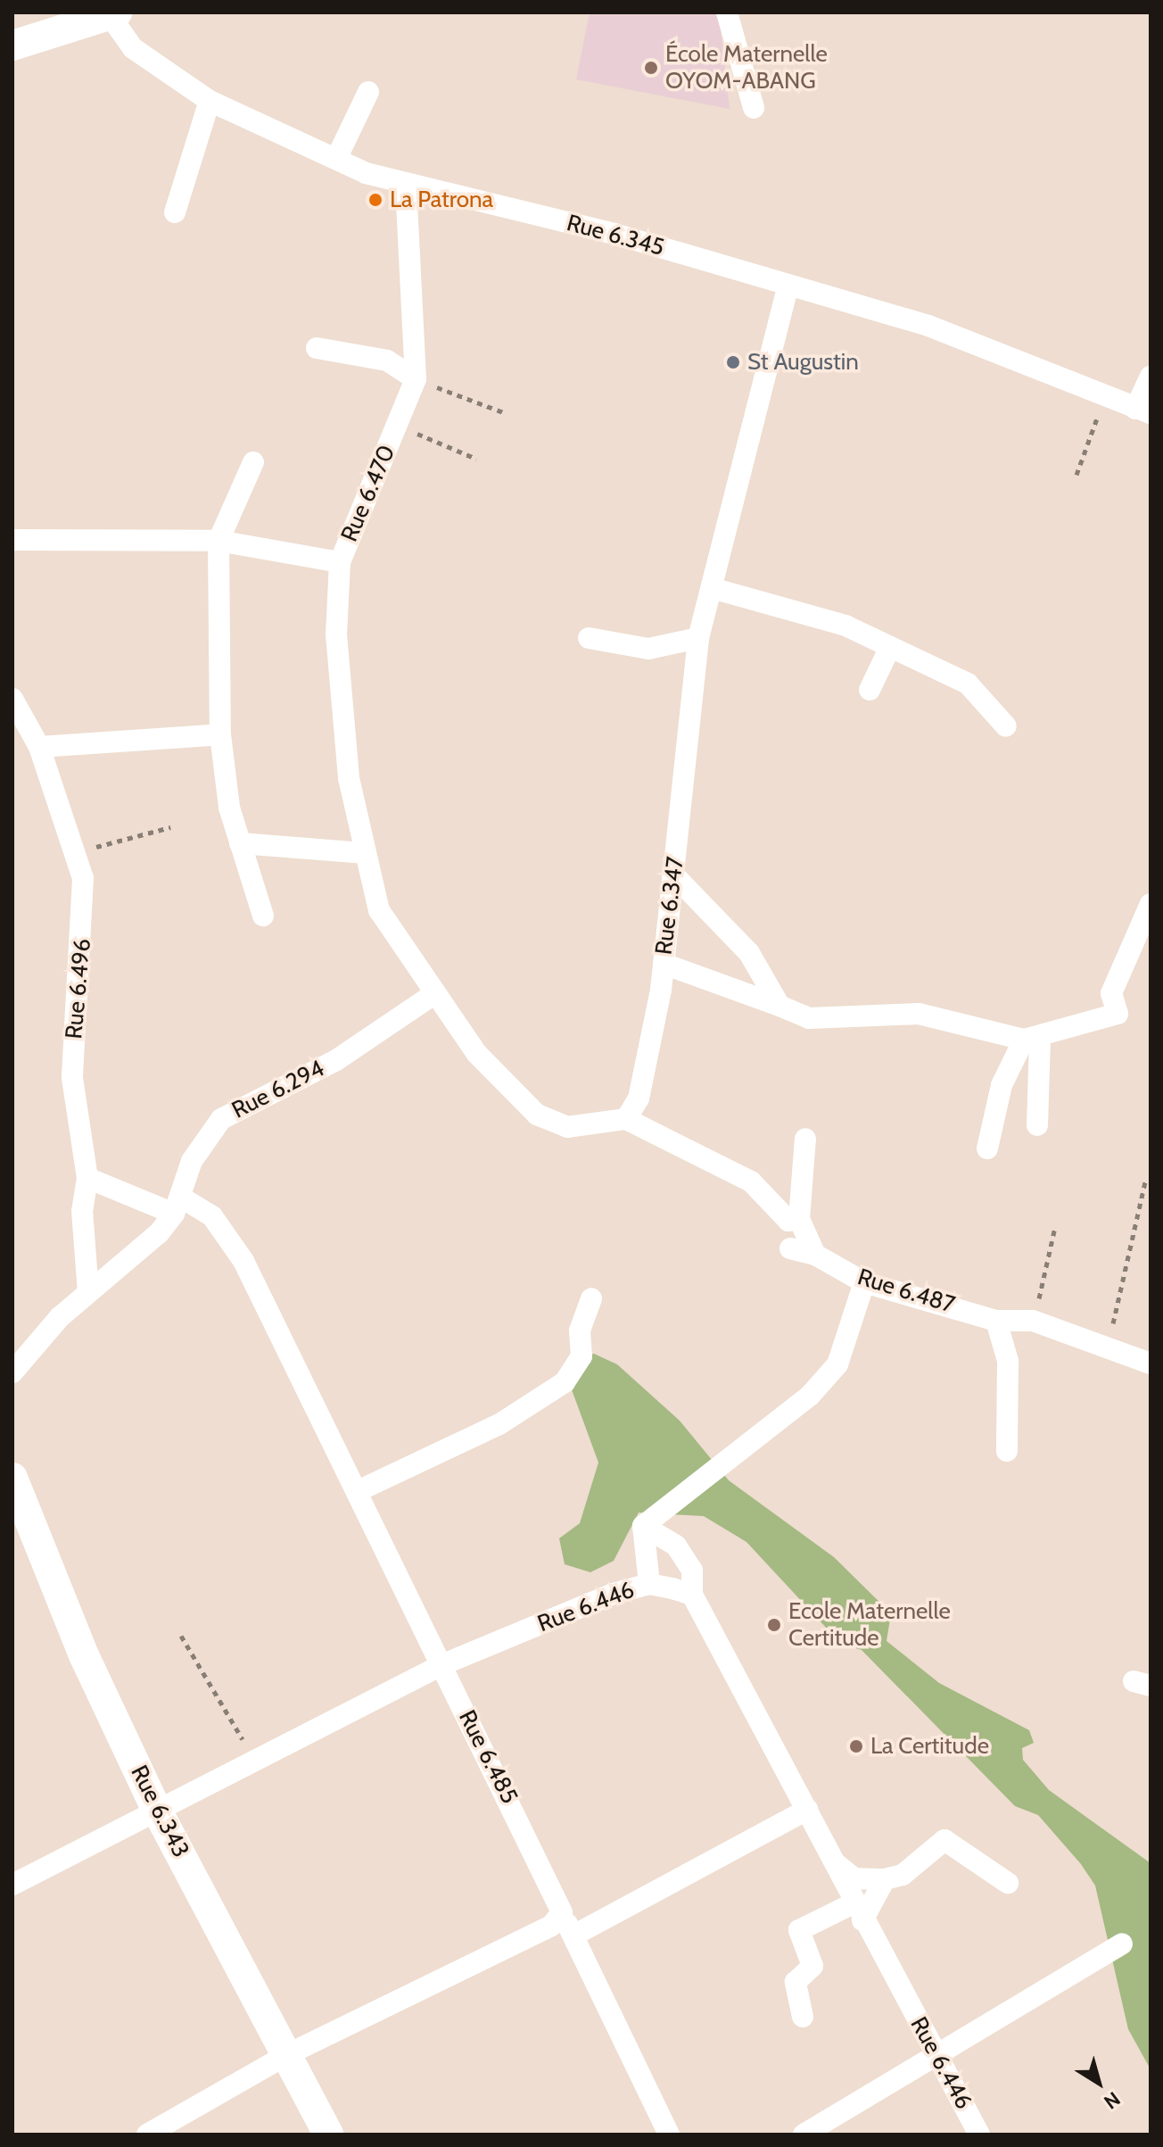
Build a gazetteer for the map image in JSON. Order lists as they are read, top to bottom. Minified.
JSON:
{"streets":{"street":["Rue 6.345","Rue 6.470","Rue 6.347","Rue 6.496","Rue 6.294","Rue 6.487","Rue 6.446","Rue 6.485","Rue 6.343"]},"crossings":[["Rue 6.345","Rue 6.470"],["Rue 6.345","Rue 6.347"],["Rue 6.496","Rue 6.294"],["Rue 6.496","Rue 6.485"],["Rue 6.294","Rue 6.485"],["Rue 6.446","Rue 6.485"],["Rue 6.446","Rue 6.343"]],"places":["École Maternelle OYOM-ABANG","La Patrona","St Augustin","Ecole Maternelle Certitude","La Certitude"],"north":"bottom right"}
